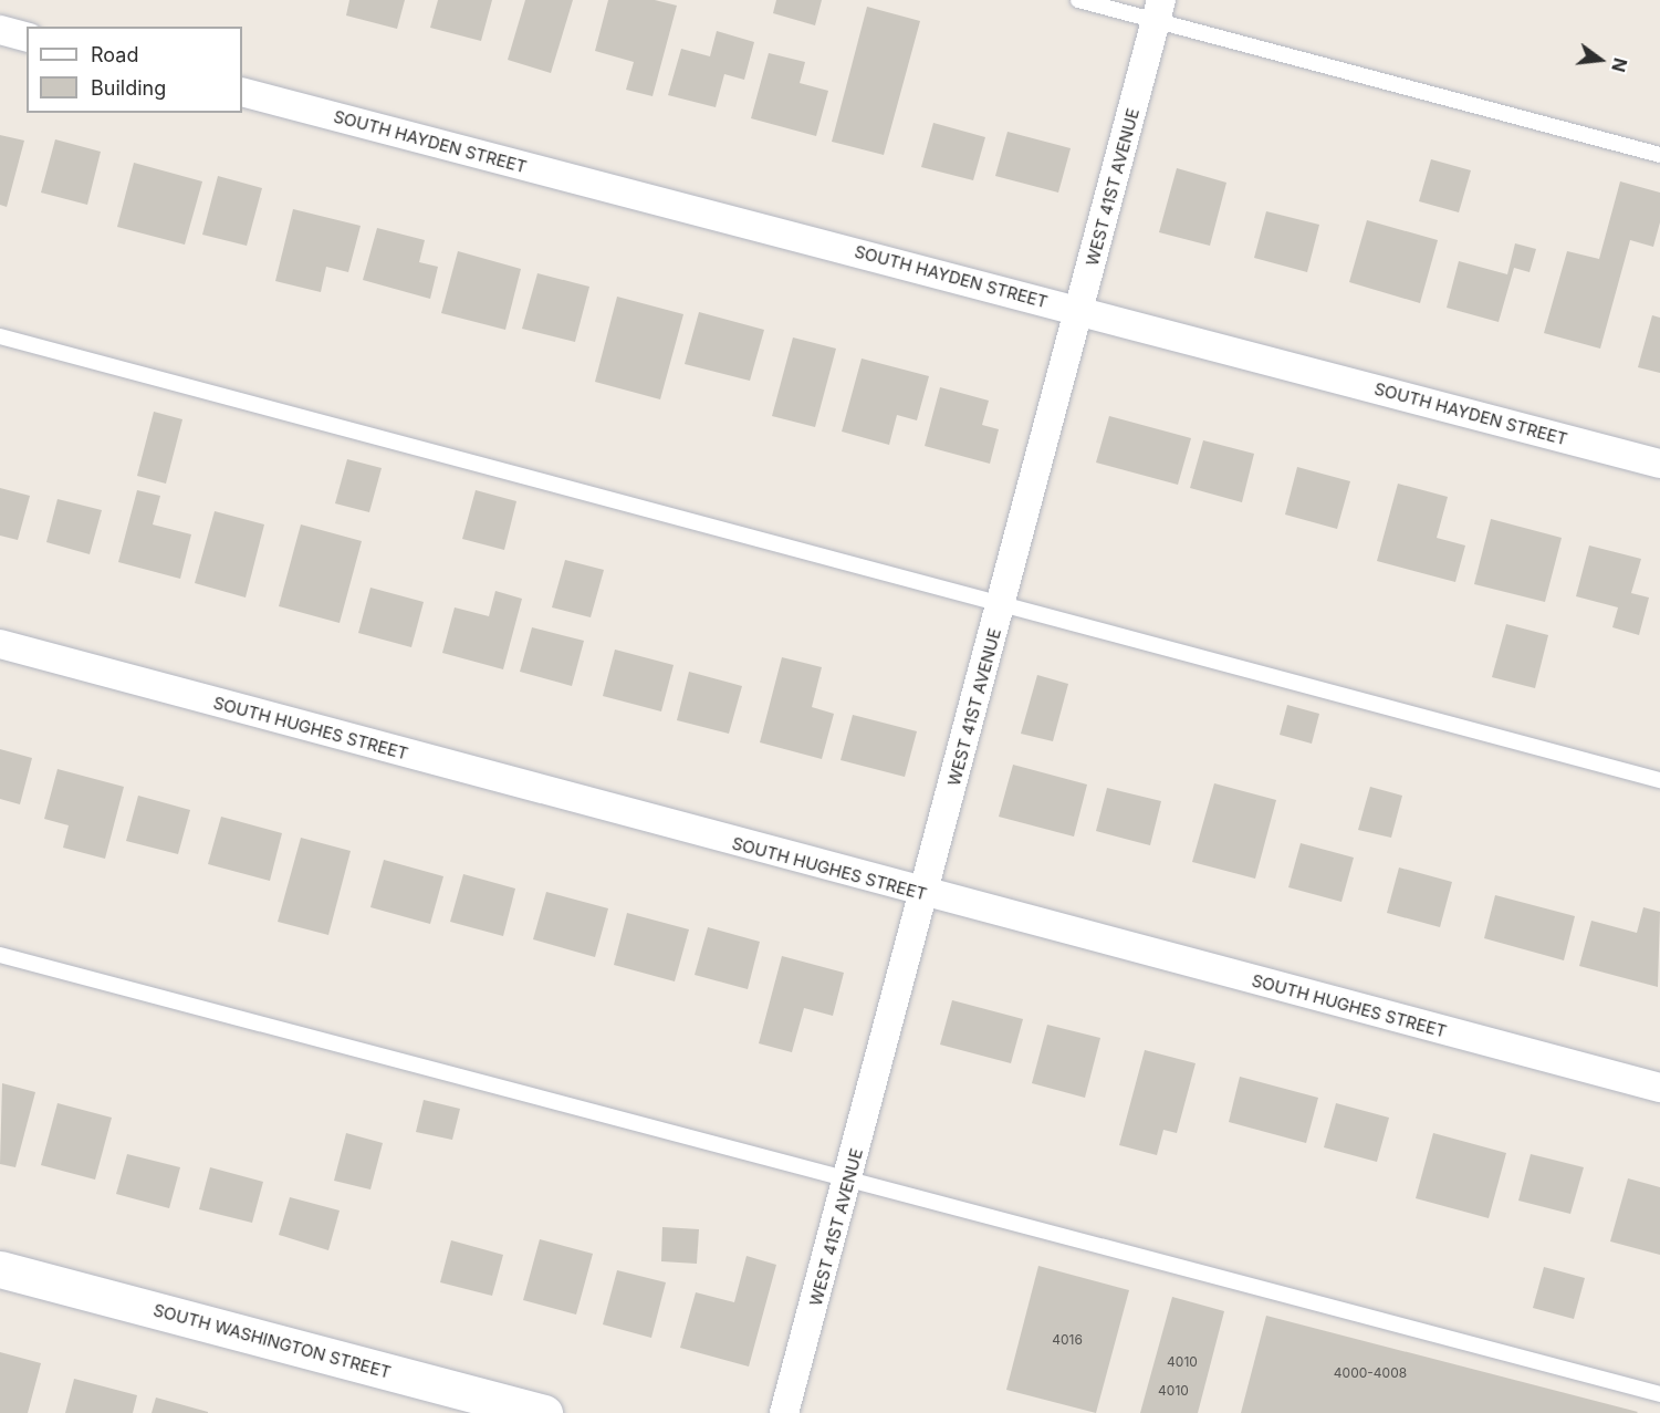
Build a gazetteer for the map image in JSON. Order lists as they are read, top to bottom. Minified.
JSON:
{"streets":{"main road":["SOUTH WASHINGTON STREET"],"street":["SOUTH HAYDEN STREET","WEST 41ST AVENUE","SOUTH HUGHES STREET"]},"crossings":[["SOUTH HAYDEN STREET","WEST 41ST AVENUE"],["WEST 41ST AVENUE","SOUTH HUGHES STREET"]],"house_numbers":["4016","4010","4000-4008","4010"],"legend":["Road","Building"],"north":"right"}
